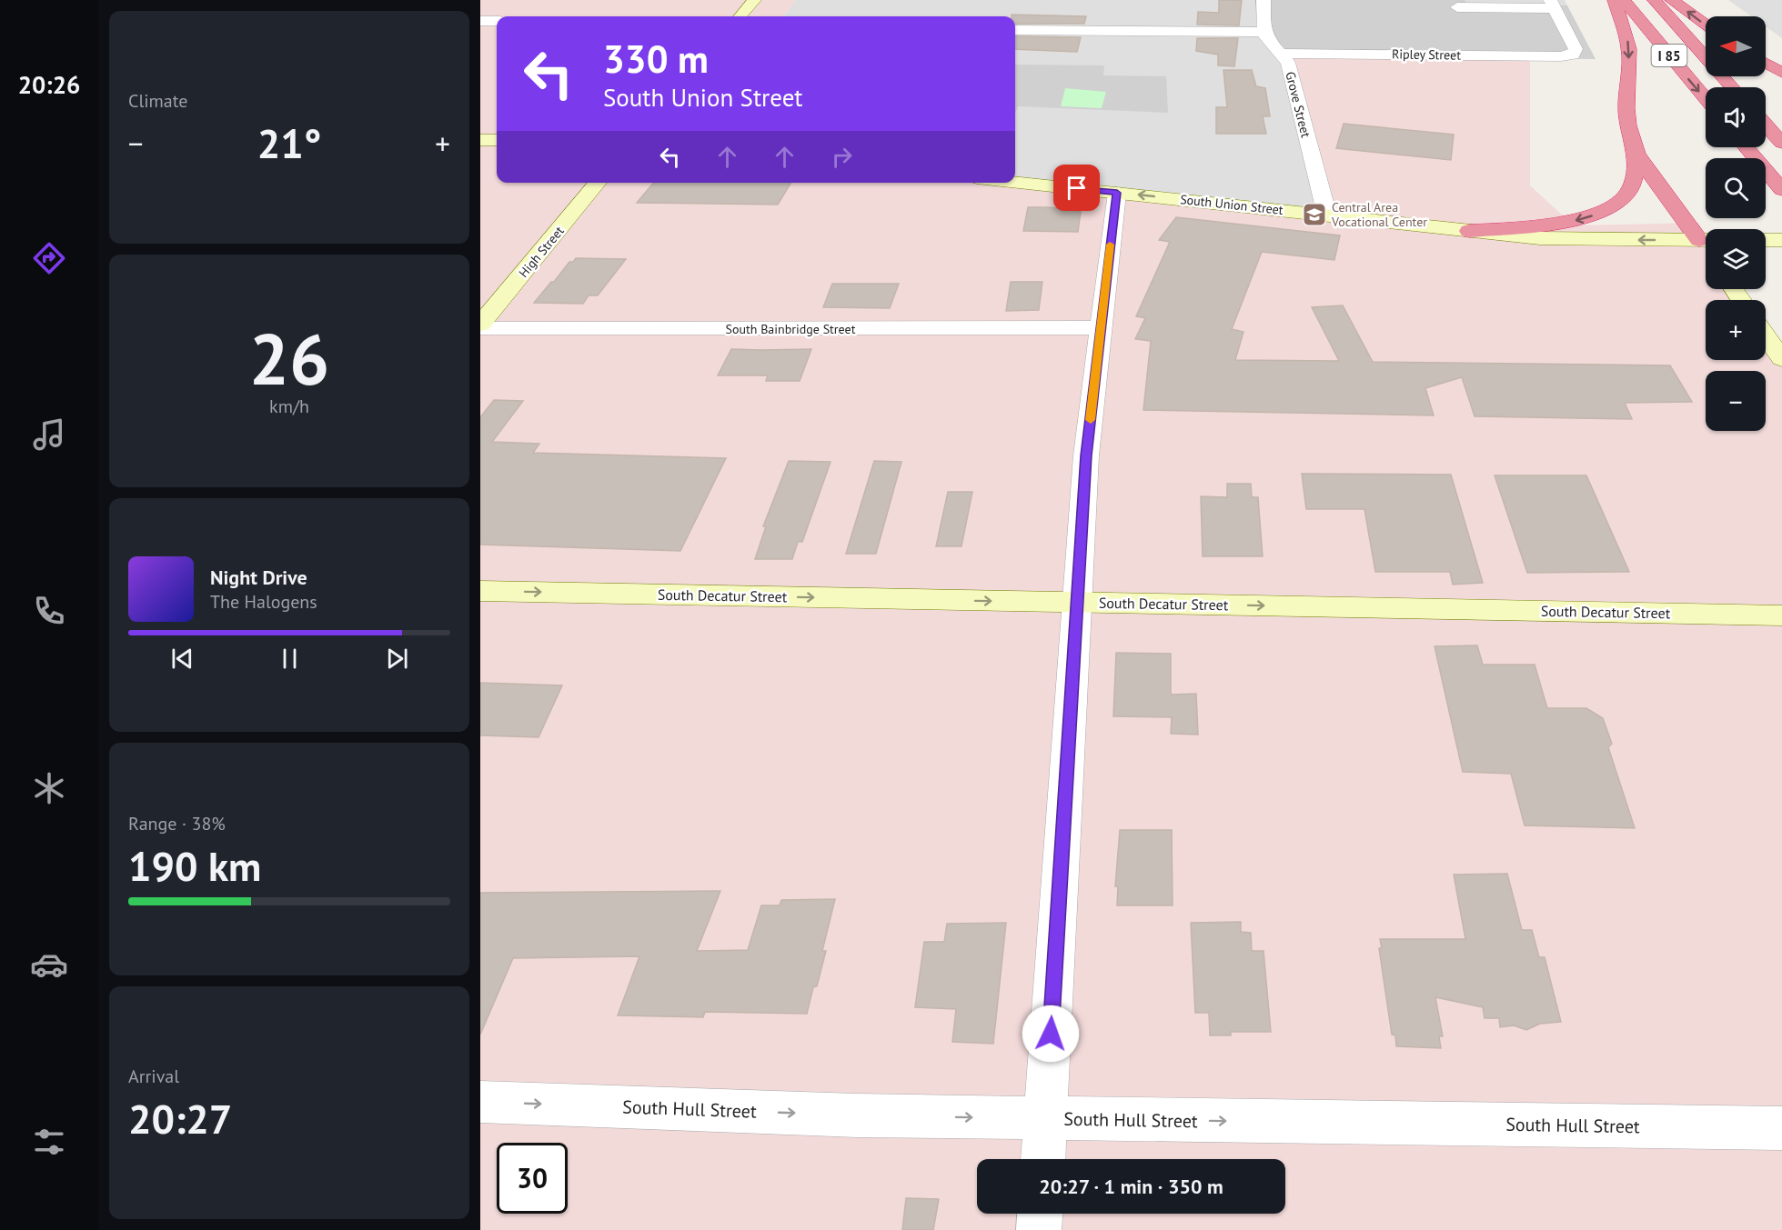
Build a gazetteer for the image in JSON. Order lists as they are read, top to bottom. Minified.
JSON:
{"streets":{"highway":["I 85"],"main road":["South Union Street","High Street","South Decatur Street"],"street":["Ripley Street","Grove Street","South Bainbridge Street","South Hull Street"]},"crossings":[["Ripley Street","Grove Street"],["Grove Street","South Union Street"],["High Street","South Bainbridge Street"]],"one_way":["South Union Street","South Decatur Street","South Hull Street"],"places":{"school or university":["Central Area Vocational Center"]},"north":"left","page":{"tabs":"20:26","tile":["Climate",["26","km/h"],["Range · 38%","190 km"],["Arrival","20:27"]],"map_buttons":["+","−"],"turn":["330 m","South Union Street"],"heat":["−","21°","+"],"song":["Night Drive","The Halogens"],"limit":"30","trip":"20:27 · 1 min · 350 m"}}
